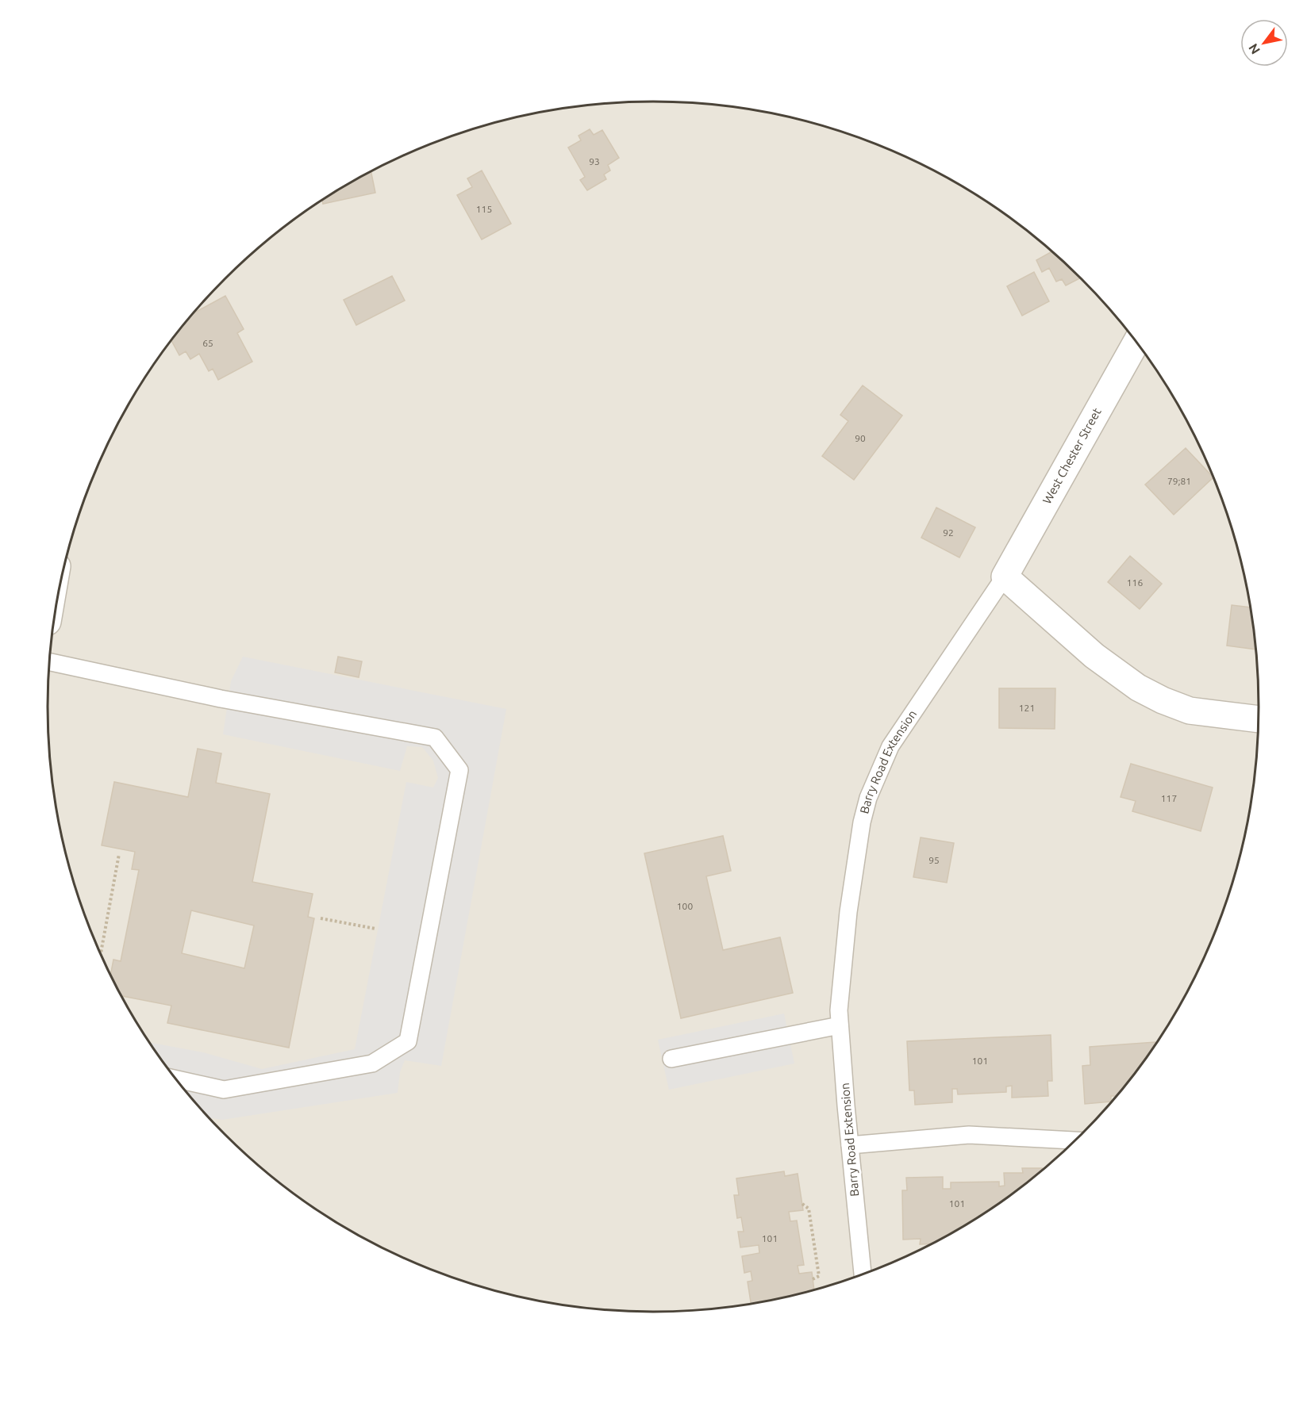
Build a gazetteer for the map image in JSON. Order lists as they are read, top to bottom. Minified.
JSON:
{"streets":{"street":["West Chester Street"],"lane":["Barry Road Extension"]},"crossings":[["West Chester Street","Barry Road Extension"]],"house_numbers":["93","115","65","90","79;81","92","116","121","117","95","100","101","101","101"],"north":"bottom left"}
